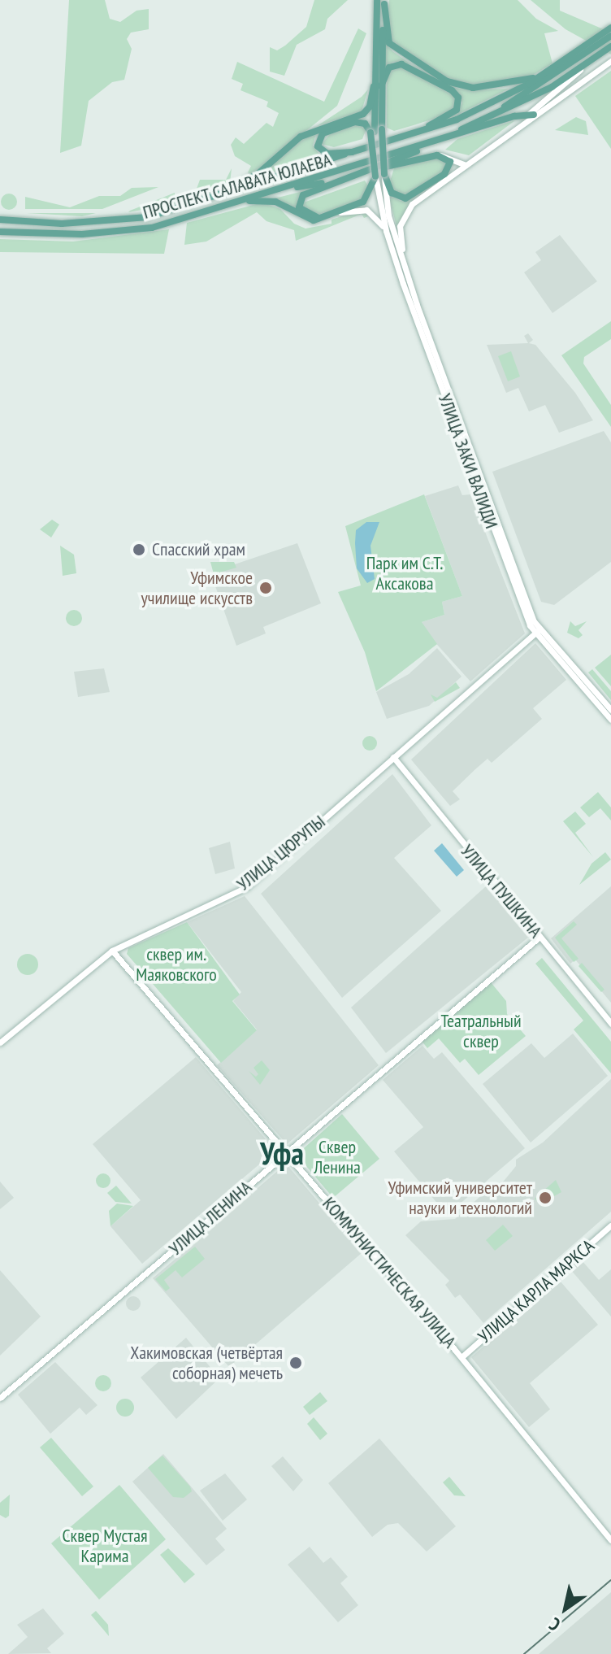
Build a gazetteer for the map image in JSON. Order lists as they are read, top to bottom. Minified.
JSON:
{"streets":{"main road":["ПРОСПЕКТ САЛАВАТА ЮЛАЕВА","УЛИЦА ЗАКИ ВАЛИДИ","УЛИЦА ЦЮРУПЫ","УЛИЦА ПУШКИНА","УЛИЦА ЛЕНИНА","КОММУНИСТИЧЕСКАЯ УЛИЦА","УЛИЦА КАРЛА МАРКСА"]},"crossings":[["УЛИЦА ЗАКИ ВАЛИДИ","УЛИЦА ЦЮРУПЫ"],["УЛИЦА ЦЮРУПЫ","УЛИЦА ПУШКИНА"],["УЛИЦА ЦЮРУПЫ","КОММУНИСТИЧЕСКАЯ УЛИЦА"],["УЛИЦА ПУШКИНА","УЛИЦА ЛЕНИНА"],["УЛИЦА ЛЕНИНА","КОММУНИСТИЧЕСКАЯ УЛИЦА"],["КОММУНИСТИЧЕСКАЯ УЛИЦА","УЛИЦА КАРЛА МАРКСА"]],"districts":["Уфа"],"parks":["Парк им С.Т. Аксакова","сквер им. Маяковского","Театральный сквер","Сквер Ленина","Сквер Мустая Карима"],"places":["Спасский храм","Уфимское училище искусств","Уфимский университет науки и технологий","Хакимовская (четвёртая соборная) мечеть"],"north":"bottom left"}
